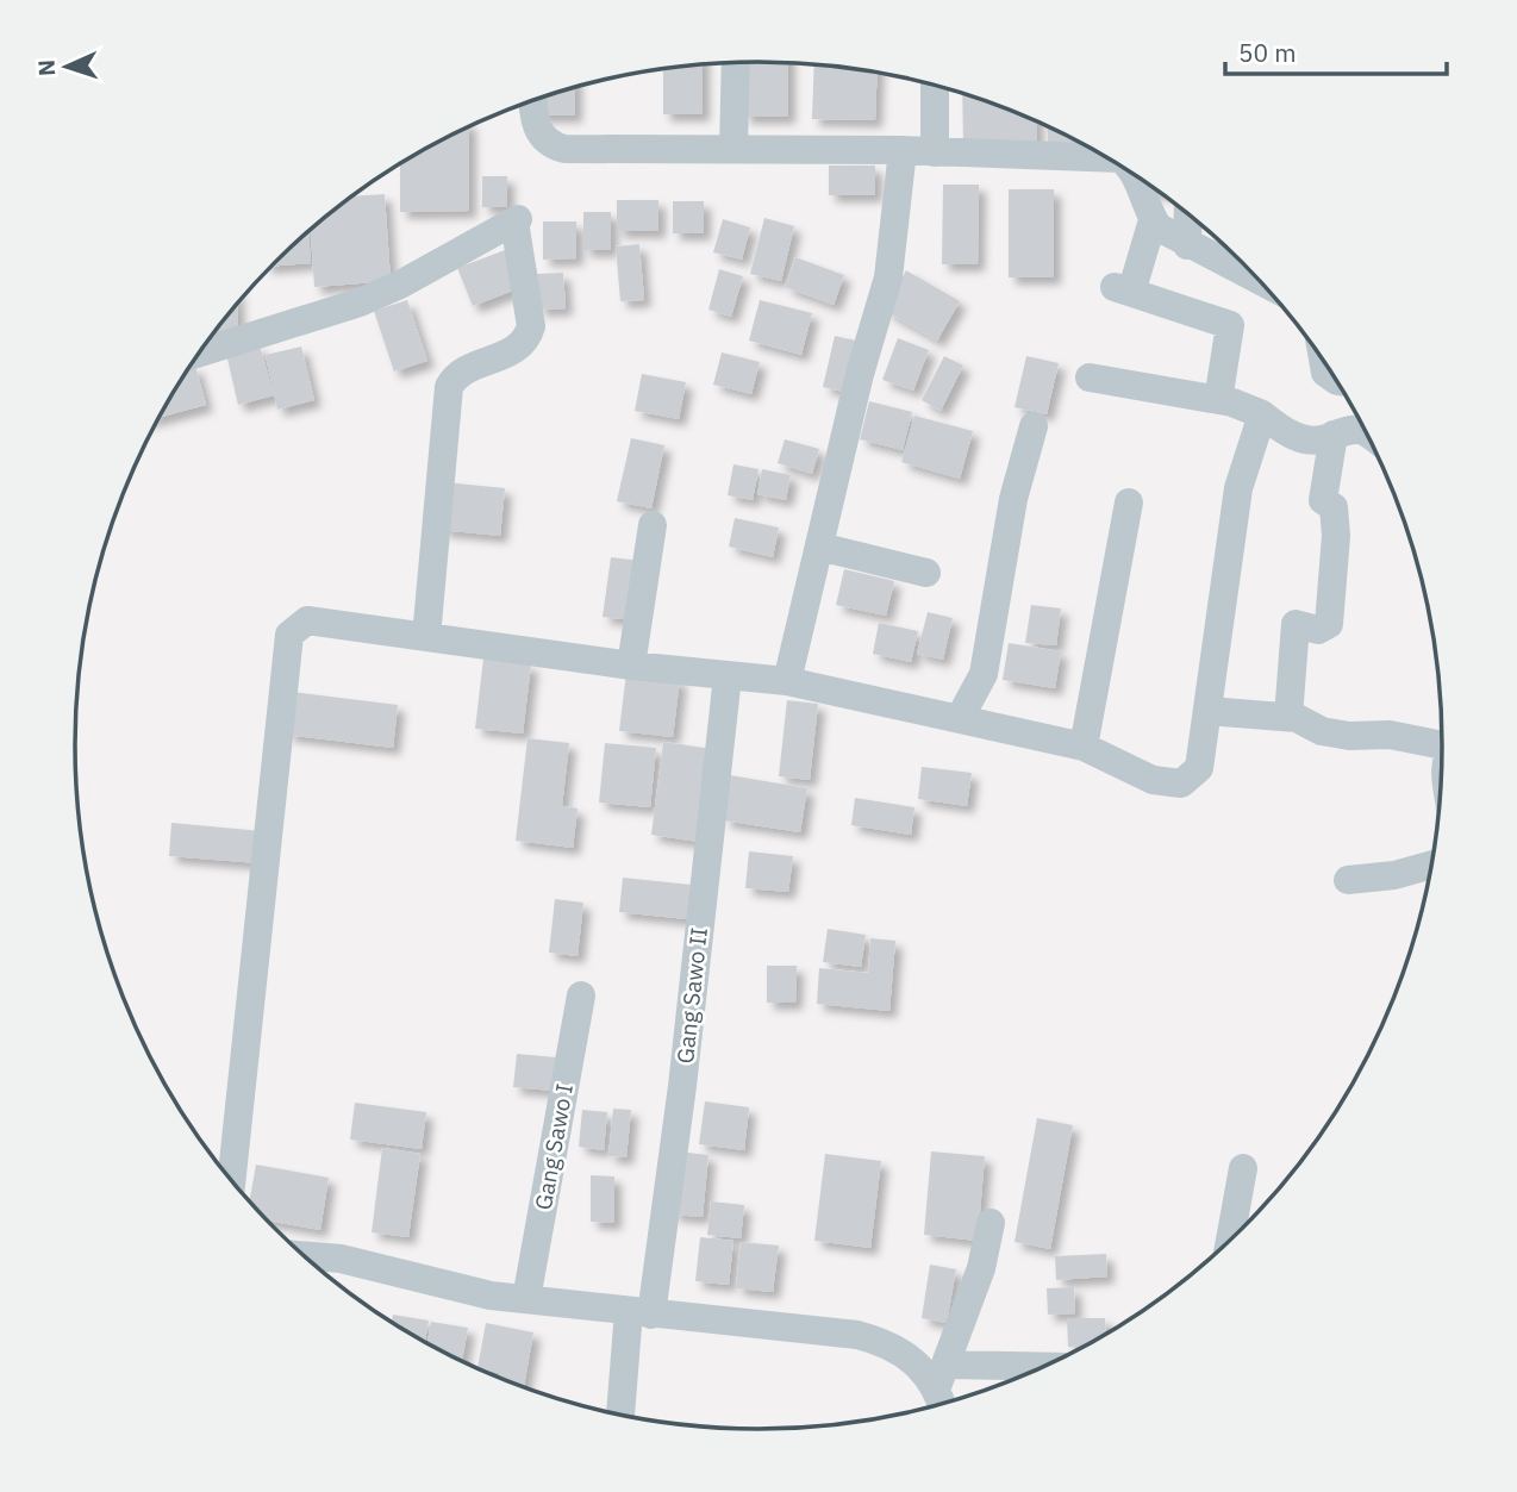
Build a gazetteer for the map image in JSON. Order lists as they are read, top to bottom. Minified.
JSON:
{"streets":{"street":["Gang Sawo II","Gang Sawo I"]},"scale_bar":"50 m","north":"left"}
